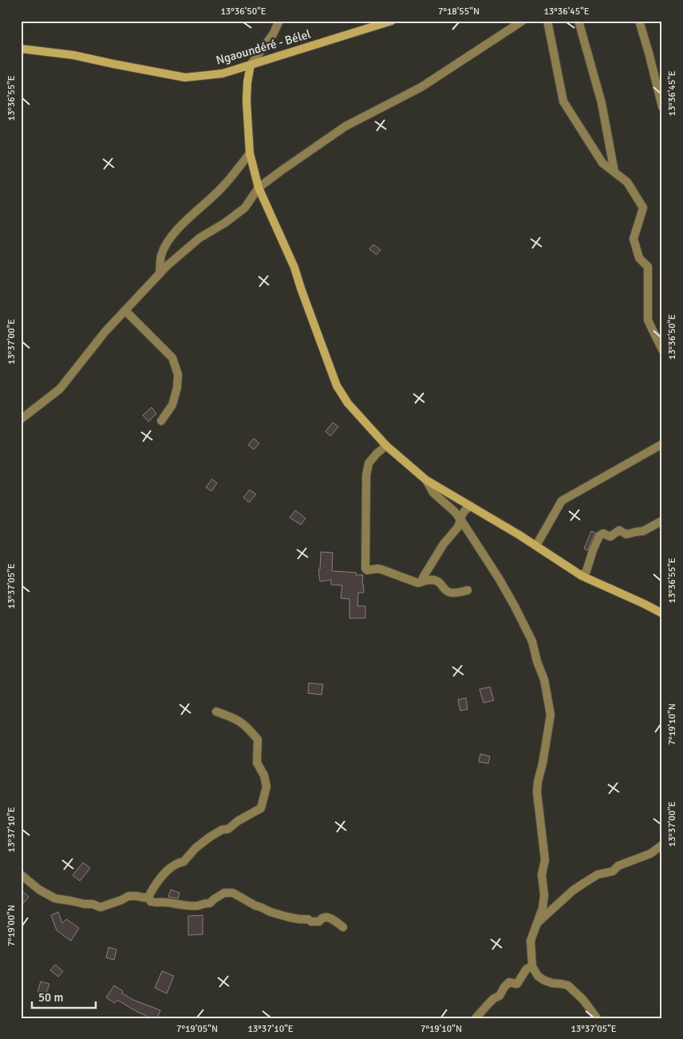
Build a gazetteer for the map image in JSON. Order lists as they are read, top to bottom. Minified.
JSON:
{"streets":{"street":["Ngaoundéré - Bélel"]},"scale_bar":"50 m","coordinates":["13°36'50\"E","7°18'55\"N","13°36'45\"E","13°36'55\"E","13°37'00\"E","13°37'05\"E","7°19'10\"N","13°37'10\"E","7°19'00\"N","7°19'05\"N"]}
